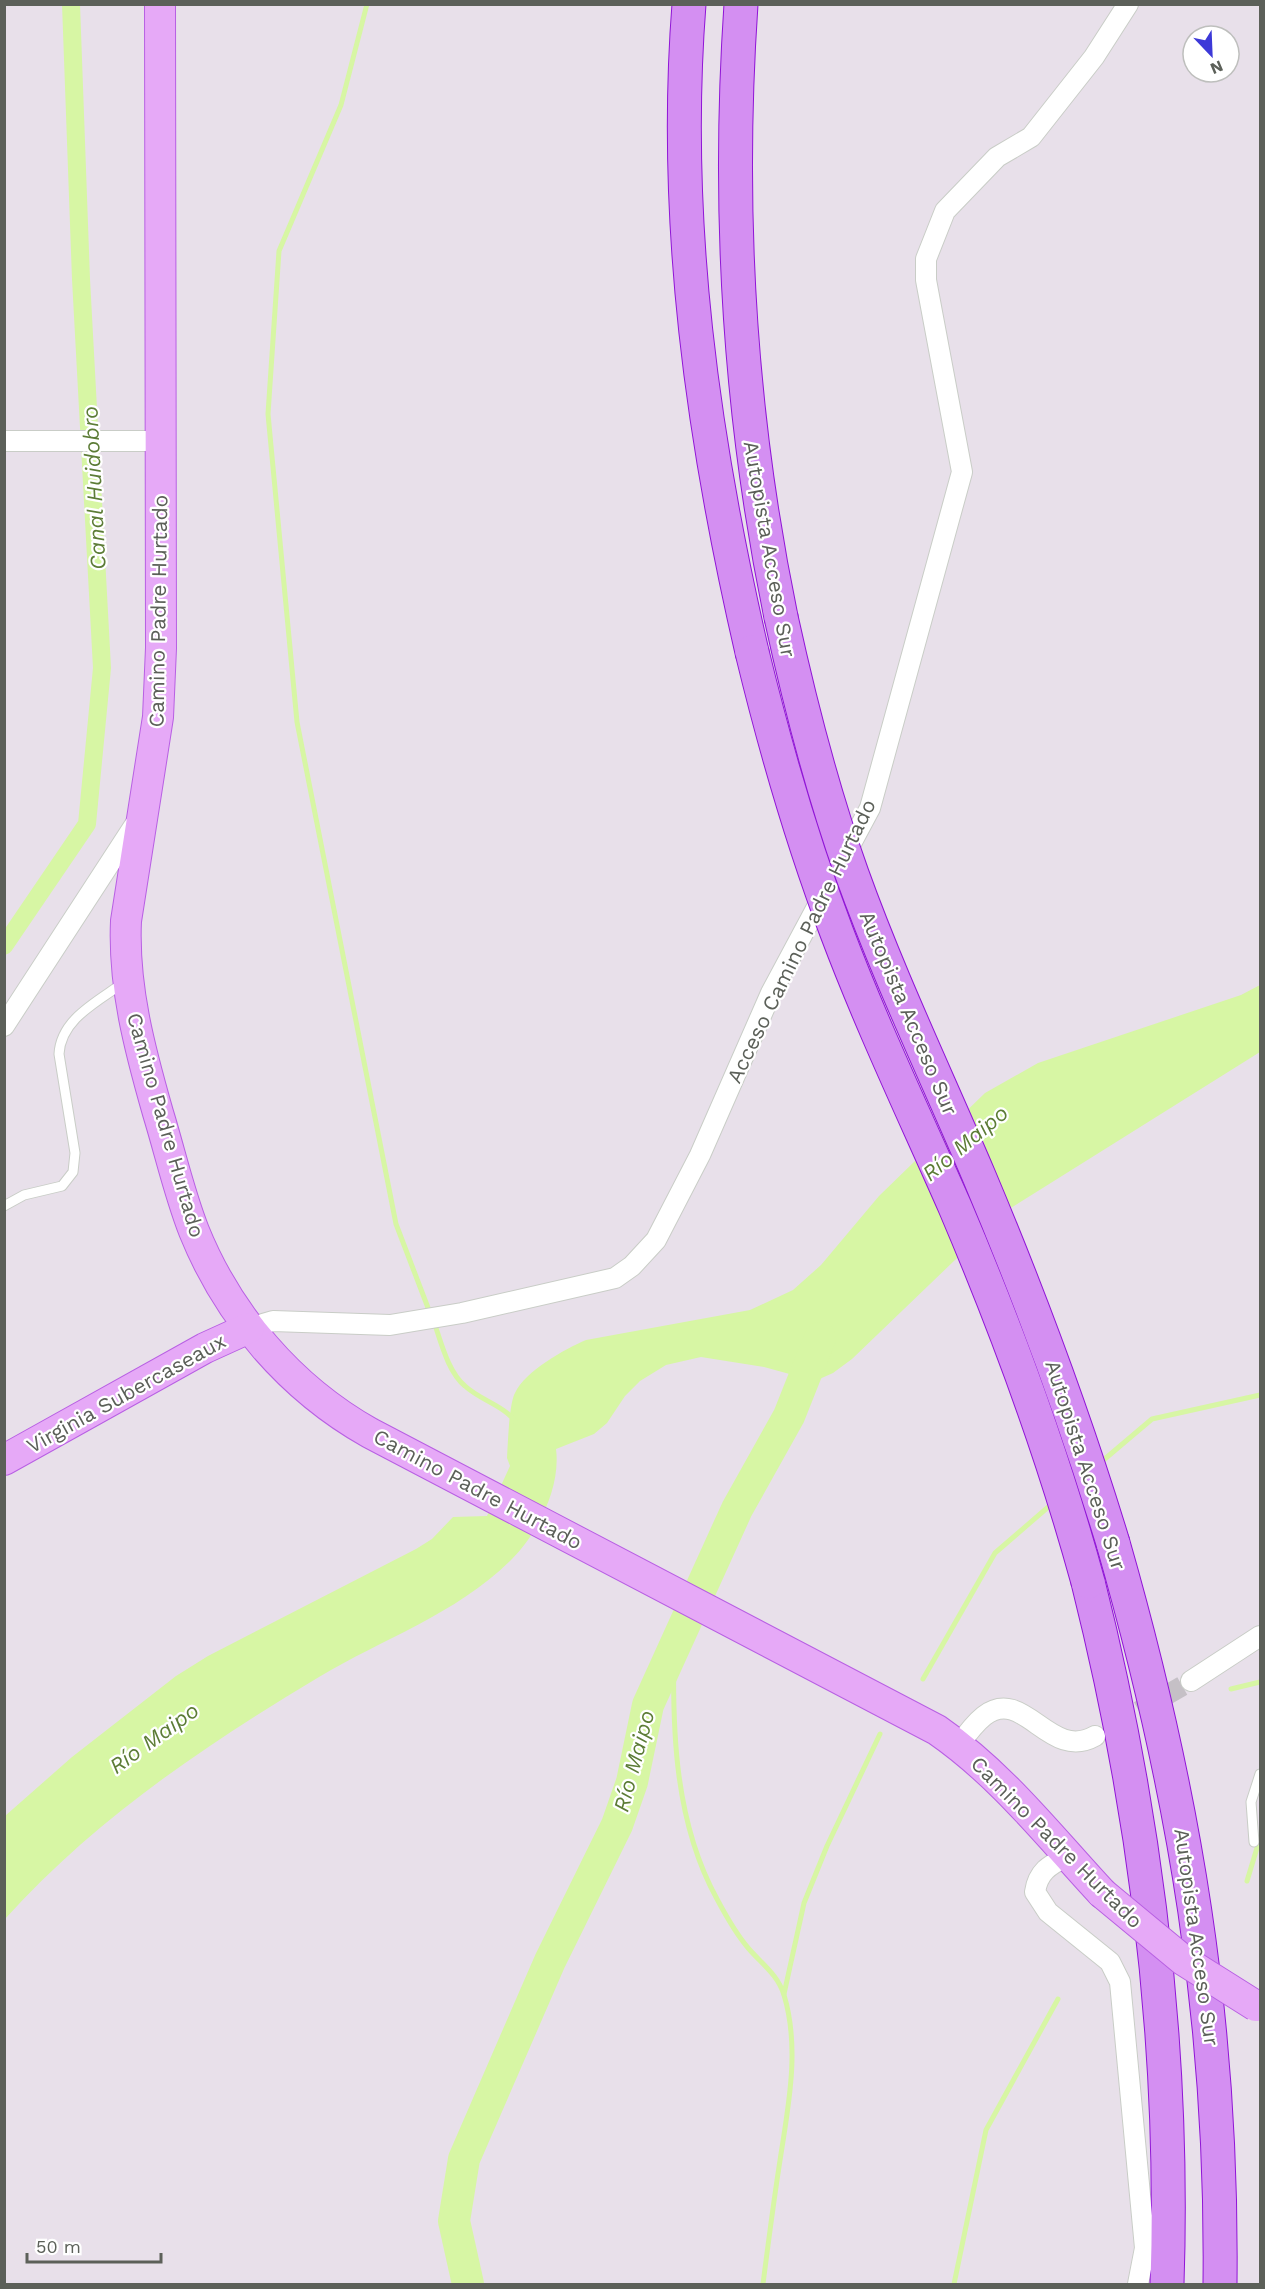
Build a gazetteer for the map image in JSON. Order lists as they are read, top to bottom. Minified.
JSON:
{"streets":{"highway":["Autopista Acceso Sur"],"main road":["Camino Padre Hurtado","Virginia Subercaseaux"],"street":["Acceso Camino Padre Hurtado"]},"crossings":[["Camino Padre Hurtado","Acceso Camino Padre Hurtado"],["Camino Padre Hurtado","Virginia Subercaseaux"],["Acceso Camino Padre Hurtado","Virginia Subercaseaux"]],"water":["Canal Huidobro","Río Maipo"],"scale_bar":"50 m","north":"bottom right"}
